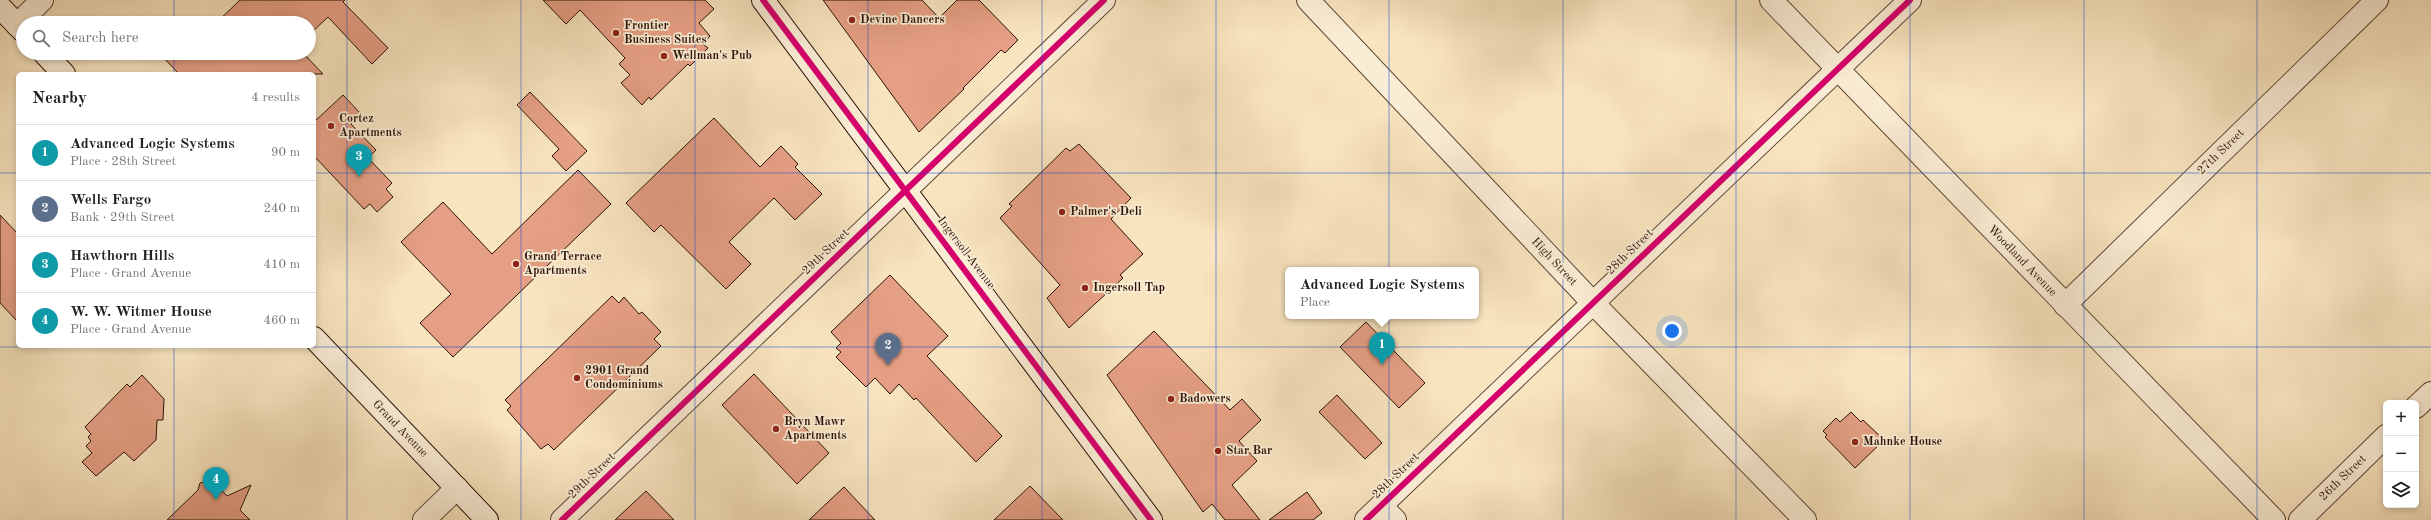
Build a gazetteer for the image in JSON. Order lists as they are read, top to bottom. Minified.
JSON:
{"streets":{"street":["27th Street","29th Street","28th Street","Ingersoll Avenue","Woodland Avenue","High Street","Grand Avenue","26th Street"]},"crossings":[["27th Street","Woodland Avenue"],["29th Street","Ingersoll Avenue"],["28th Street","Woodland Avenue"],["28th Street","High Street"]],"places":["Devine Dancers","Frontier Business Suites","Wellman's Pub","Cortez Apartments","Palmer's Deli","Grand Terrace Apartments","Ingersoll Tap","2901 Grand Condominiums","Badowers","Bryn Mawr Apartments","Mahnke House","Star Bar"],"page":{"search":"Search here","heading":["Nearby","4 results"],"list":[{"mark":"1","name":"Advanced Logic Systems","note":"Place · 28th Street","value":"90 m"},{"mark":"2","name":"Wells Fargo","note":"Bank · 29th Street","value":"240 m"},{"mark":"3","name":"Hawthorn Hills","note":"Place · Grand Avenue","value":"410 m"},{"mark":"4","name":"W. W. Witmer House","note":"Place · Grand Avenue","value":"460 m"}],"pins":["3","1","2","4"],"popup":["Advanced Logic Systems","Place"],"map_buttons":["+","−"]}}
